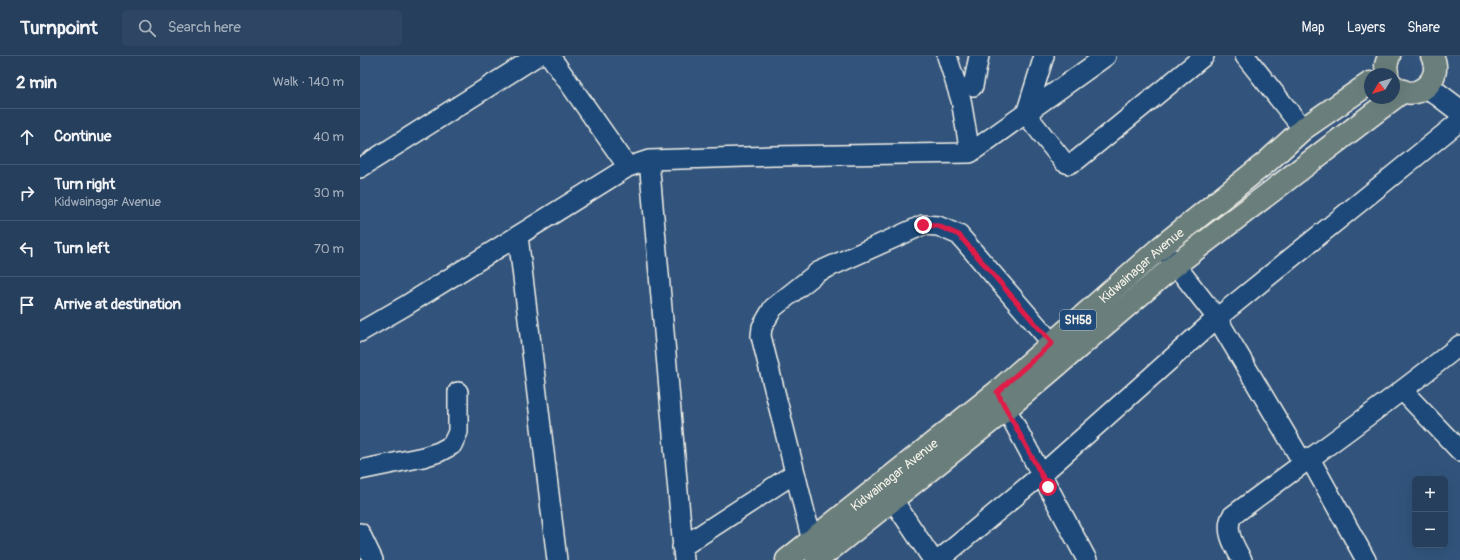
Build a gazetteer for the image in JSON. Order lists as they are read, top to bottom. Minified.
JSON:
{"streets":{"main road":["Kidwainagar Avenue","SH58"]},"north":"bottom left","page":{"header":"Turnpoint","search":"Search here","nav":["Map","Layers","Share"],"heading":["2 min","Walk · 140 m"],"list":[["Continue","40 m"],["Turn right","Kidwainagar Avenue","30 m"],["Turn left","70 m"],"Arrive at destination"],"map_buttons":["+","−"]}}
